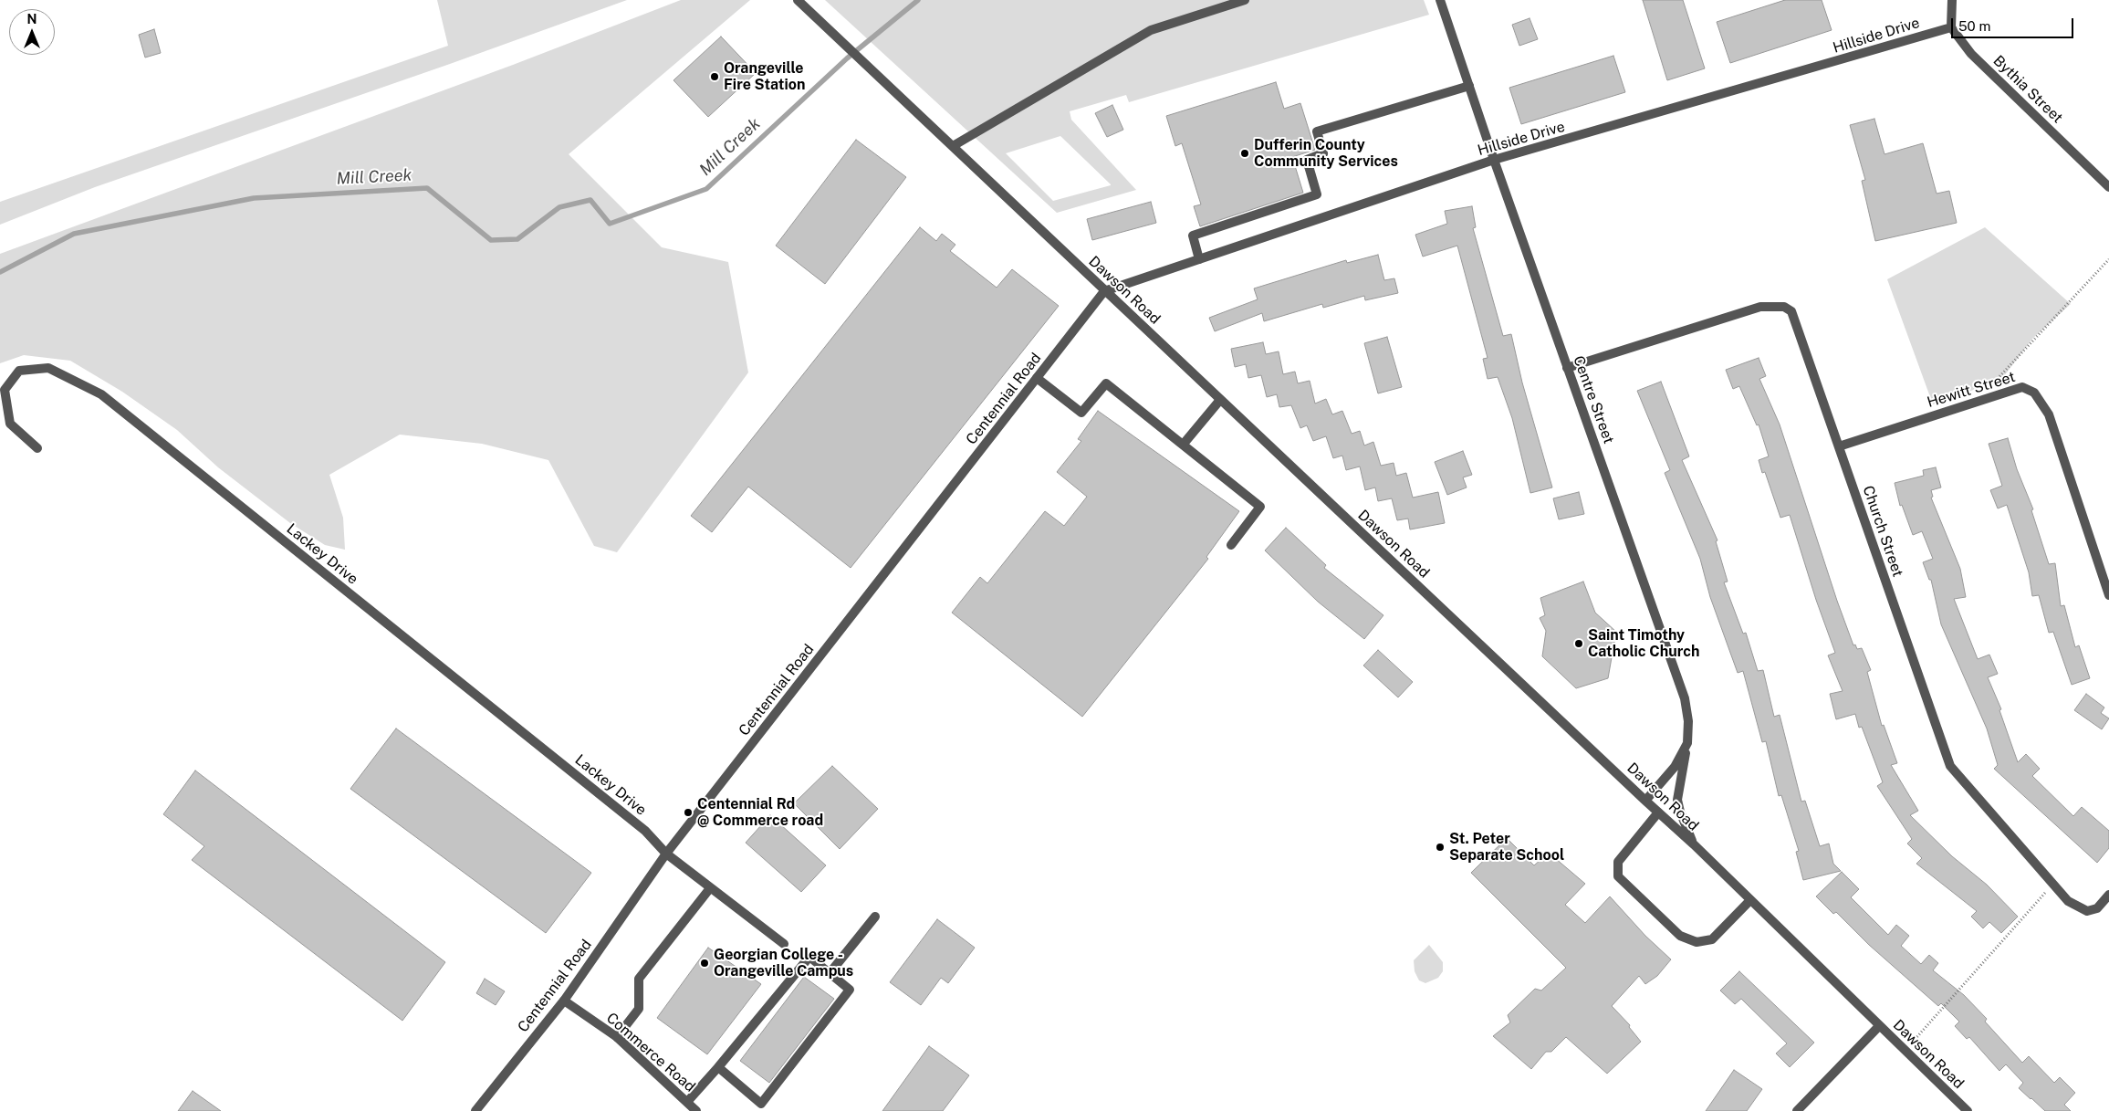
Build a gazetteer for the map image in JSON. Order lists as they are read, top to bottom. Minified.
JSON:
{"streets":{"street":["Hillside Drive","Bythia Street","Dawson Road","Hewitt Street","Centennial Road","Centre Street","Church Street","Lackey Drive","Commerce Road"]},"crossings":[["Hillside Drive","Bythia Street"],["Hillside Drive","Dawson Road"],["Hillside Drive","Centennial Road"],["Hillside Drive","Centre Street"],["Dawson Road","Centennial Road"],["Dawson Road","Centre Street"],["Hewitt Street","Church Street"],["Centennial Road","Lackey Drive"],["Centennial Road","Commerce Road"],["Centre Street","Church Street"]],"water":["Mill Creek"],"places":["Orangeville Fire Station","Dufferin County Community Services","Saint Timothy Catholic Church","Centennial Rd @ Commerce road","St. Peter Separate School","Georgian College - Orangeville Campus"],"scale_bar":"50 m","north":"top"}
